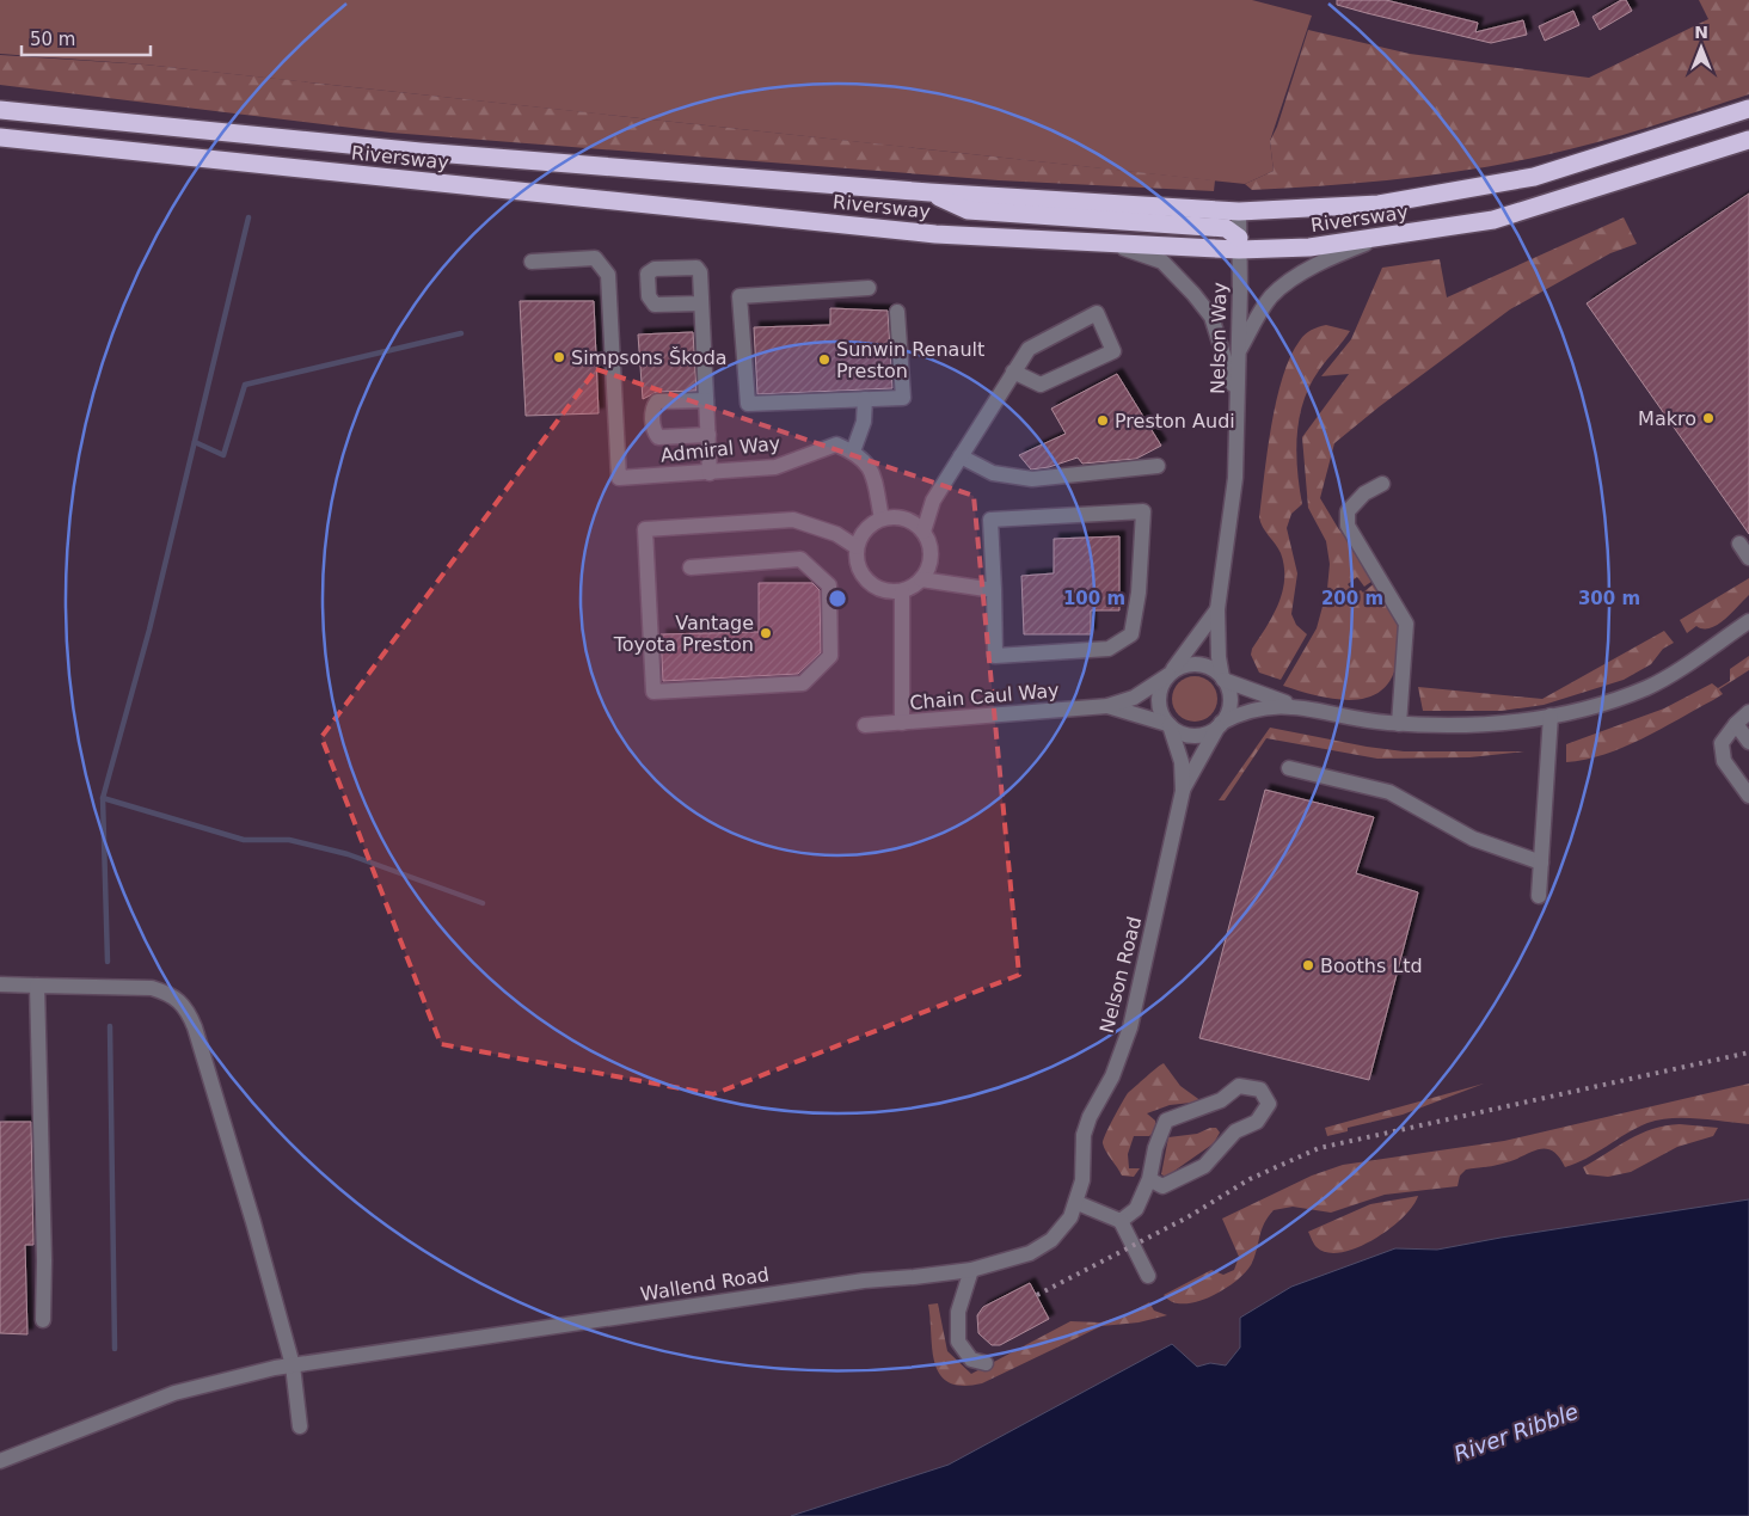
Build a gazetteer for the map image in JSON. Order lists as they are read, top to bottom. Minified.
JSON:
{"streets":{"highway":["Riversway"],"street":["Nelson Way","Admiral Way","Chain Caul Way","Nelson Road","Wallend Road"]},"crossings":[["Riversway","Nelson Way"],["Nelson Way","Chain Caul Way"],["Nelson Way","Nelson Road"],["Chain Caul Way","Nelson Road"],["Nelson Road","Wallend Road"]],"water":["River Ribble"],"places":["Simpsons Škoda","Sunwin Renault Preston","Makro","Preston Audi","Vantage Toyota Preston","Booths Ltd"],"scale_bar":"50 m","north":"top","rings":["100 m","200 m","300 m"]}
